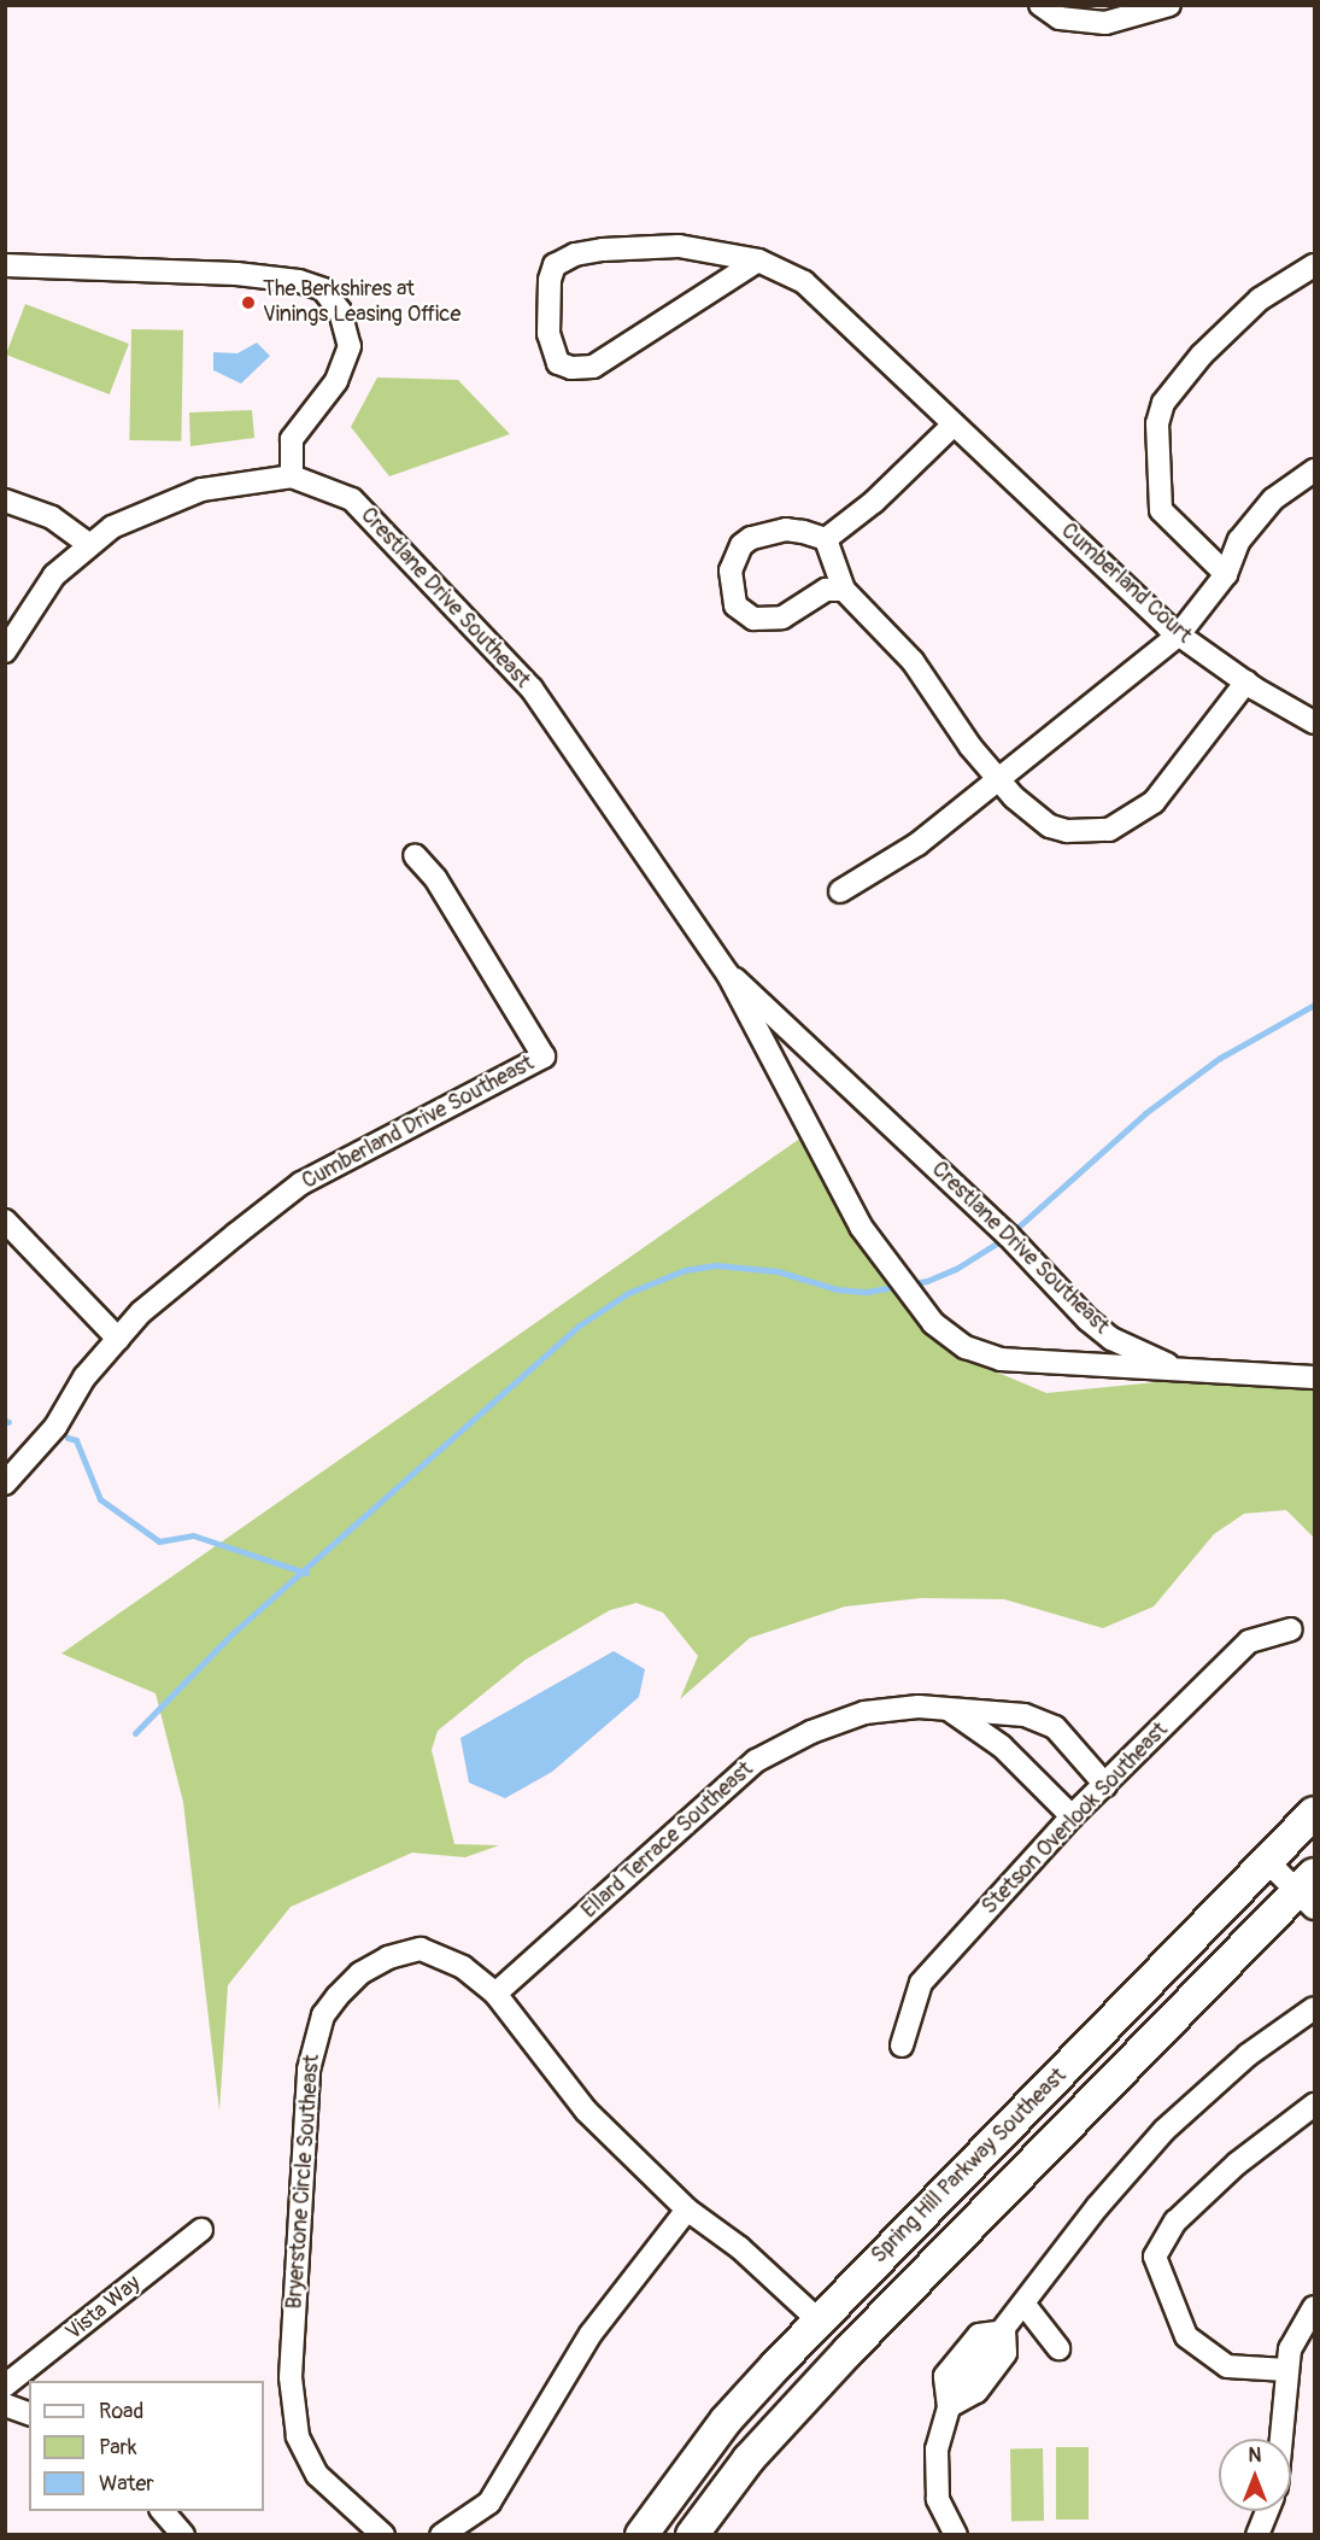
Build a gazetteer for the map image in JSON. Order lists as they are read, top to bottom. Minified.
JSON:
{"streets":{"street":["Cumberland Court","Crestlane Drive Southeast","Cumberland Drive Southeast","Stetson Overlook Southeast","Ellard Terrace Southeast","Spring Hill Parkway Southeast","Bryerstone Circle Southeast","Vista Way"]},"crossings":[["Stetson Overlook Southeast","Ellard Terrace Southeast"],["Ellard Terrace Southeast","Bryerstone Circle Southeast"],["Spring Hill Parkway Southeast","Bryerstone Circle Southeast"]],"places":["The Berkshires at Vinings Leasing Office"],"legend":["Road","Park","Water"],"north":"top"}
